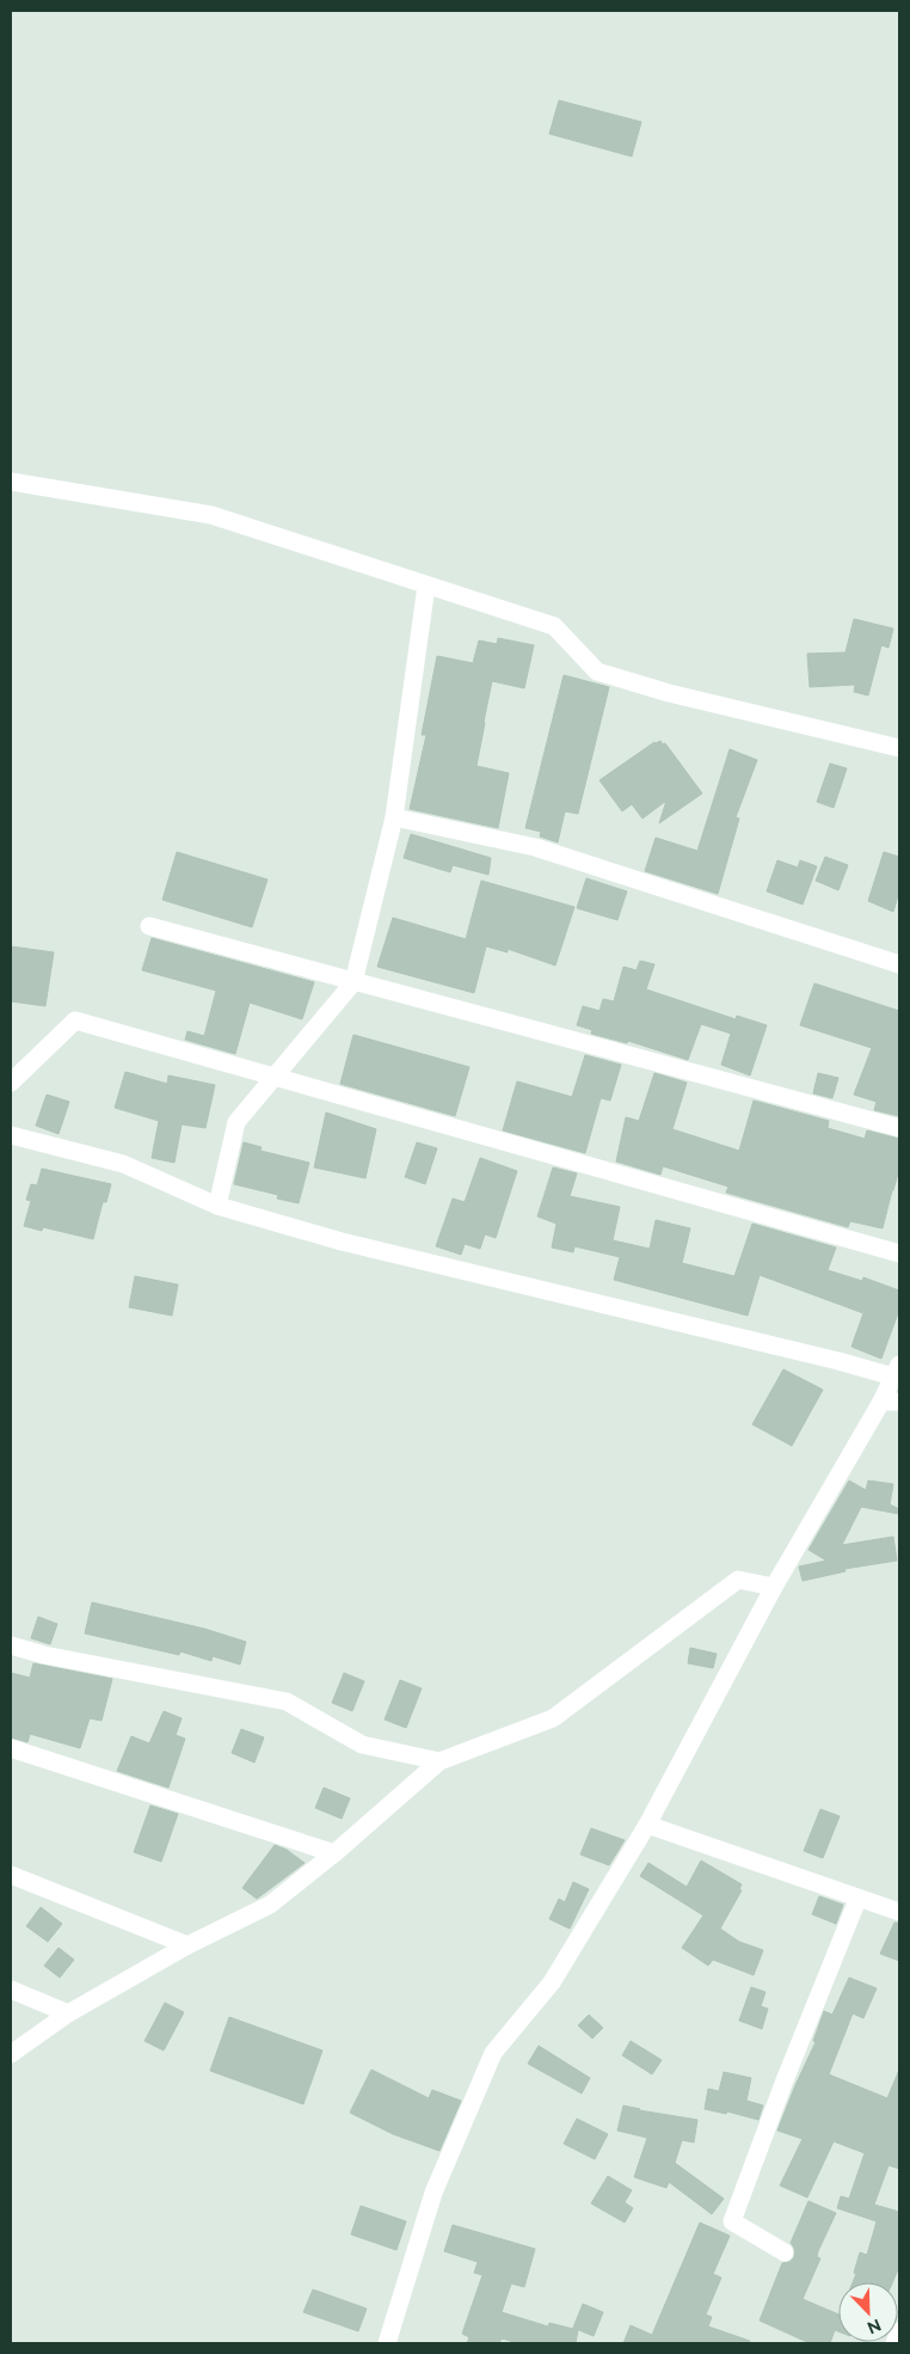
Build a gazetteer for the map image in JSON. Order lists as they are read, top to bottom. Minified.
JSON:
{"north":"bottom right"}
